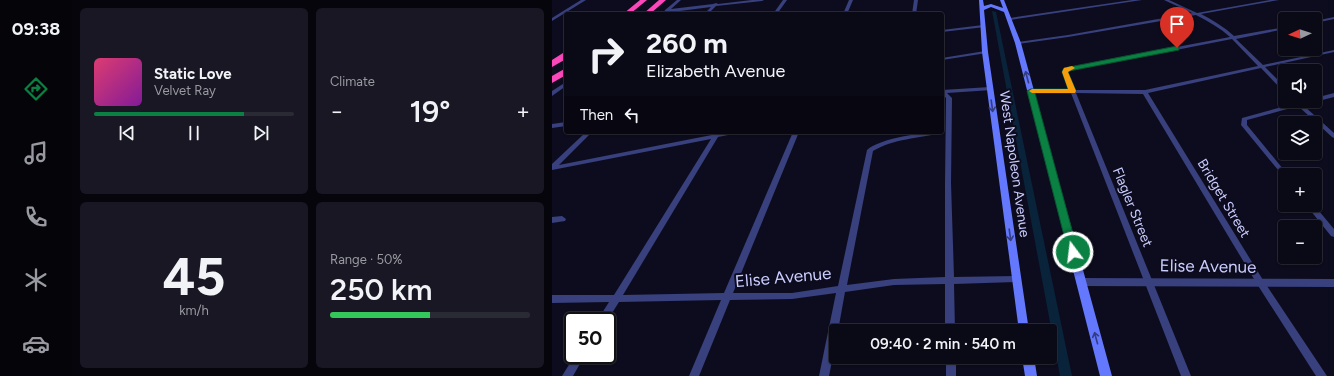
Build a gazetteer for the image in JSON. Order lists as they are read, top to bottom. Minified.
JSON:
{"streets":{"main road":["West Napoleon Avenue"],"street":["Bridget Street","Flagler Street","Elise Avenue"]},"crossings":[["West Napoleon Avenue","Elise Avenue"],["Bridget Street","Elise Avenue"],["Flagler Street","Elise Avenue"]],"north":"left","page":{"tabs":"09:38","tile":["Climate",["45","km/h"],["Range · 50%","250 km"]],"map_buttons":["+","−"],"turn":["260 m","Elizabeth Avenue"],"song":["Static Love","Velvet Ray"],"heat":["−","19°","+"],"then":"Then","limit":"50","trip":"09:40 · 2 min · 540 m"}}
